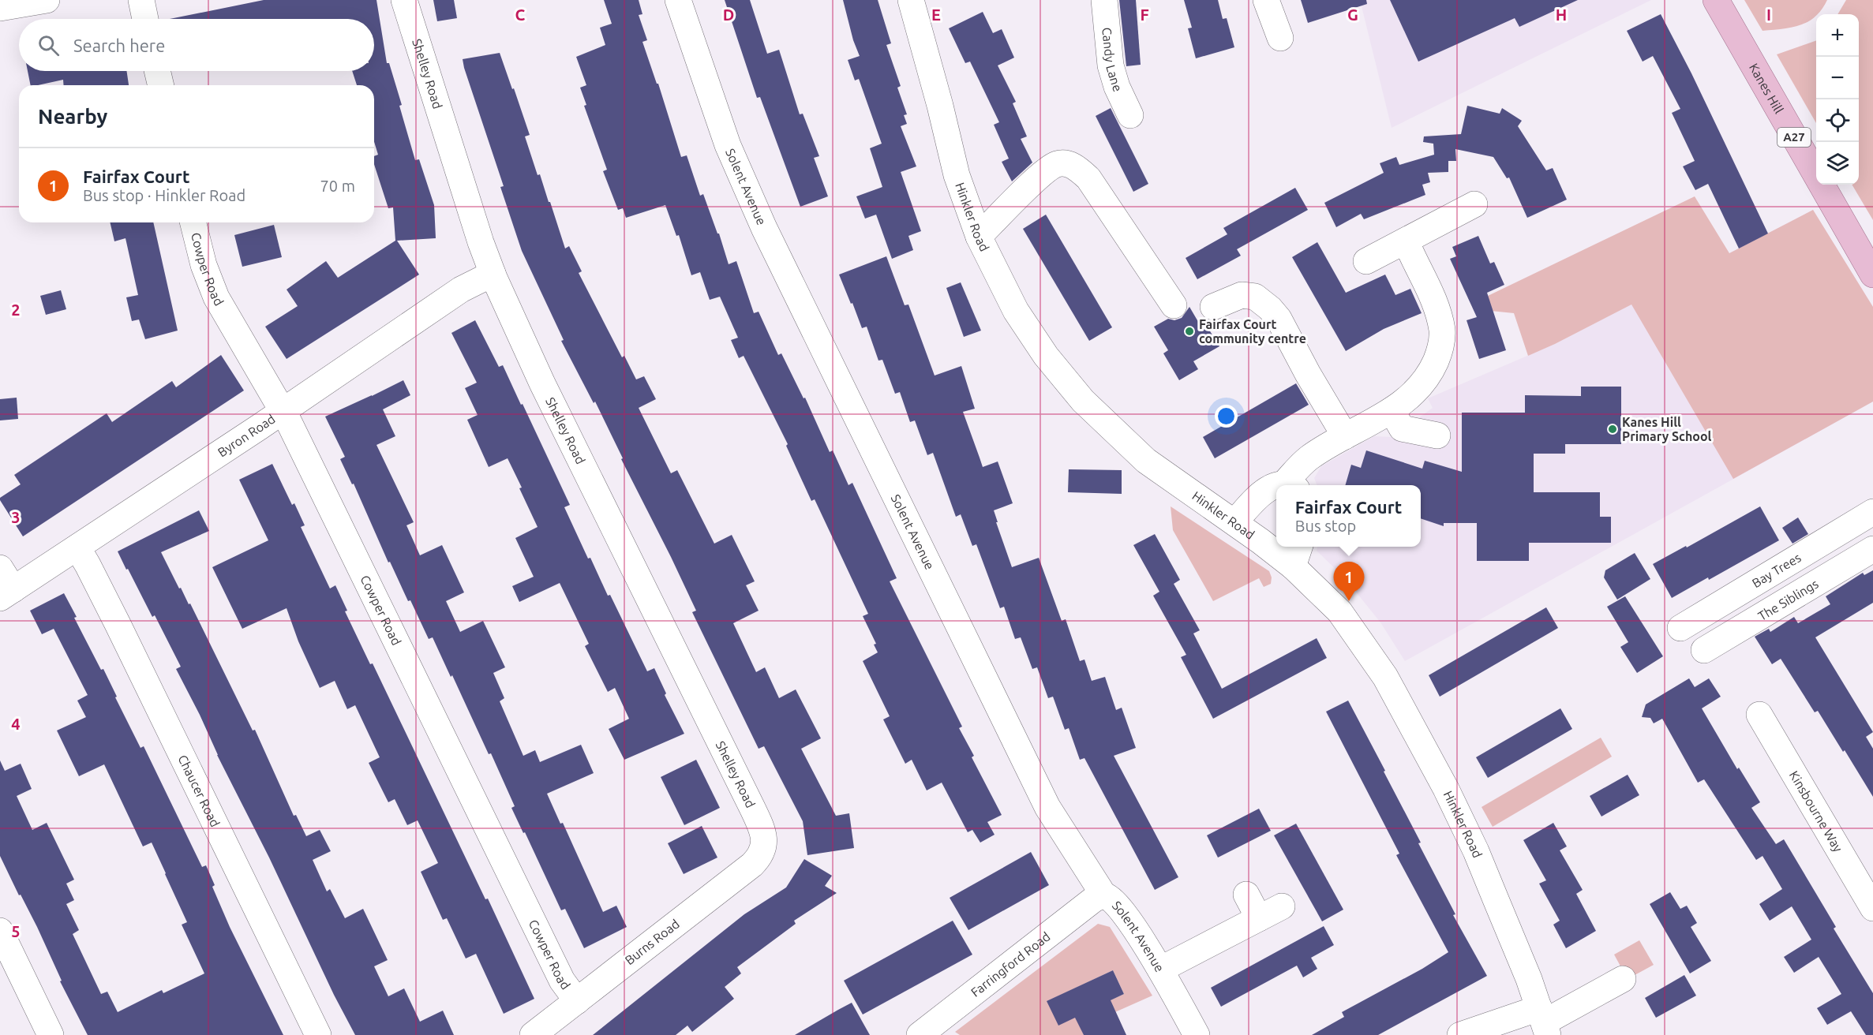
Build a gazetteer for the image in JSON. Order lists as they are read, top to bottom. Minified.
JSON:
{"streets":{"main road":["Kanes Hill","A27"],"street":["Candy Lane","Shelley Road","Solent Avenue","Hinkler Road","Cowper Road","Byron Road","Bay Trees","The Siblings","Chaucer Road","Kinsbourne Way","Burns Road","Farringford Road"]},"crossings":[["Shelley Road","Byron Road"],["Shelley Road","Burns Road"],["Solent Avenue","Farringford Road"],["Cowper Road","Byron Road"],["Cowper Road","Burns Road"],["Byron Road","Chaucer Road"]],"places":["Fairfax Court community centre","Kanes Hill Primary School"],"page":{"map_buttons":["+","−"],"search":"Search here","heading":"Nearby","list":[{"mark":"1","name":"Fairfax Court","note":"Bus stop · Hinkler Road","value":"70 m"}],"popup":["Fairfax Court","Bus stop"],"pins":"1"},"grid":{"columns":["C","D","E","F","G","H","I"],"rows":["2","3","4","5"]}}
